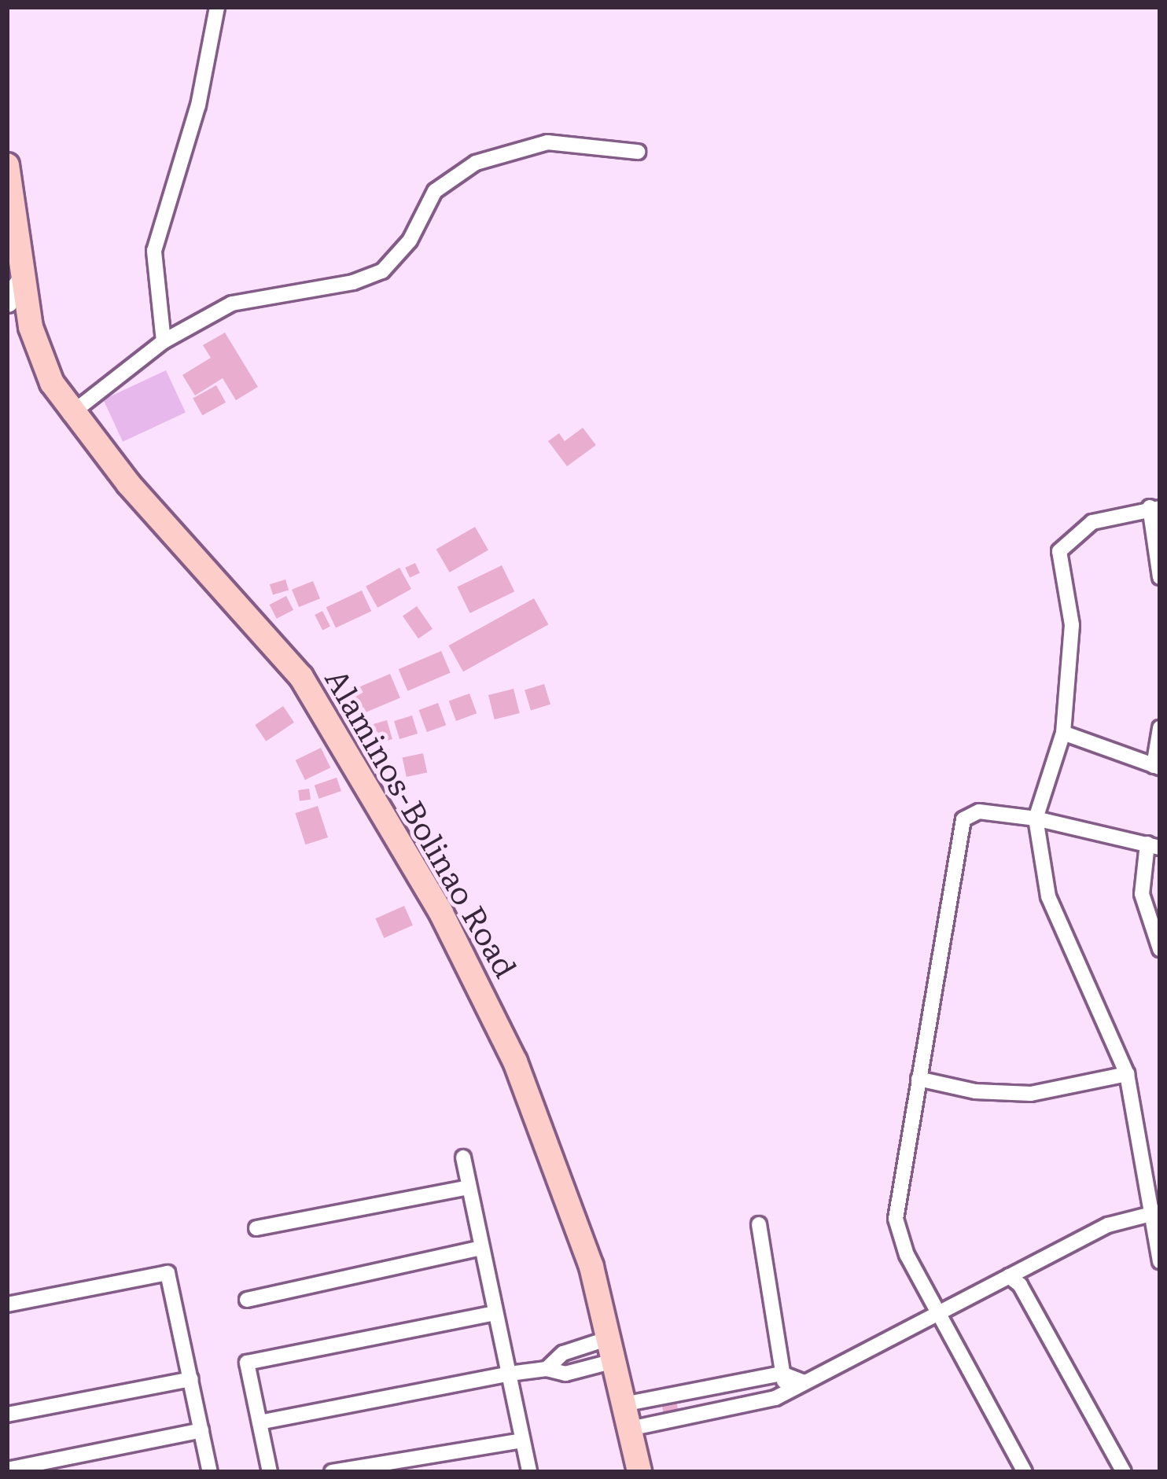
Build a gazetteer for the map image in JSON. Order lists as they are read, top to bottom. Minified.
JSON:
{"streets":{"main road":["Alaminos-Bolinao Road"]}}
